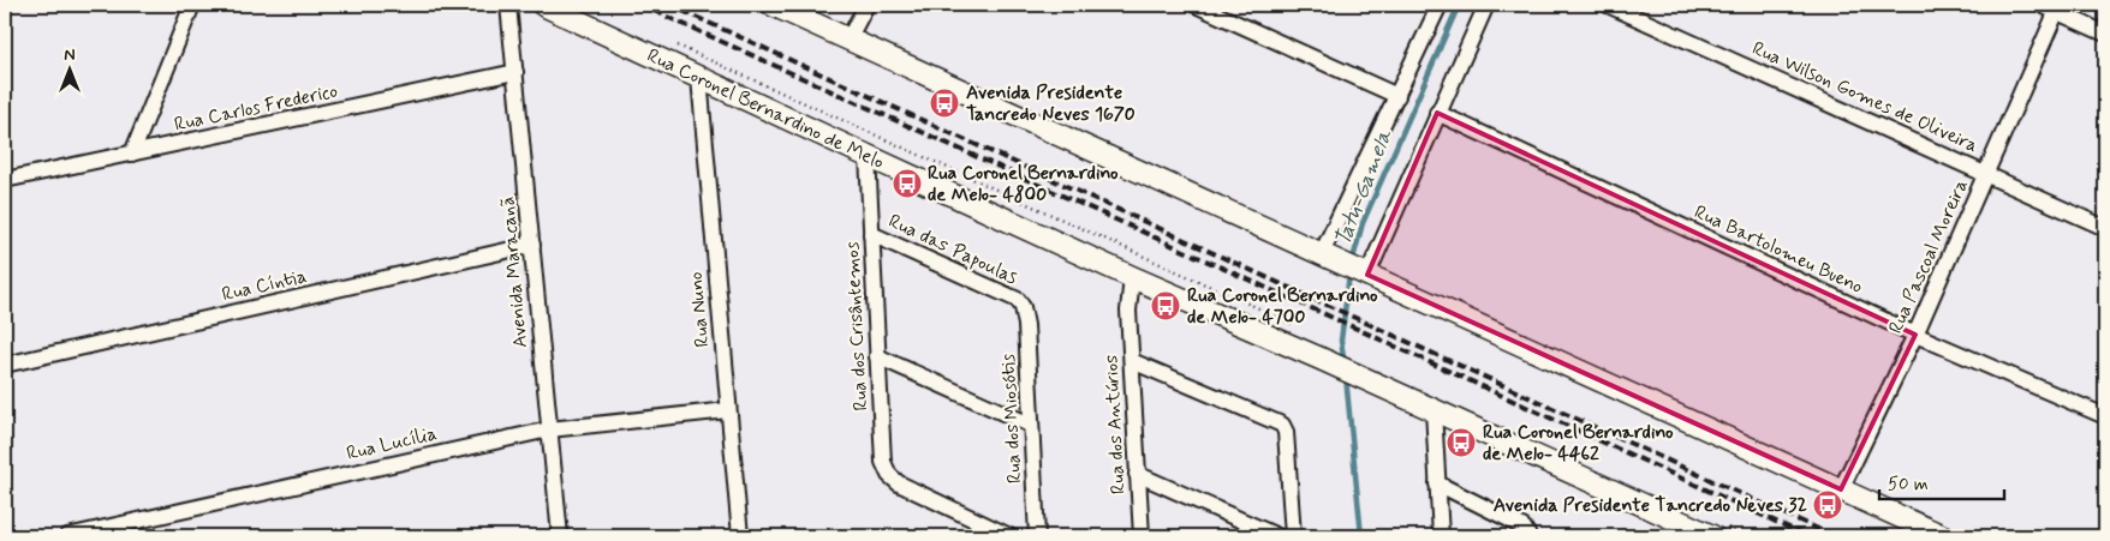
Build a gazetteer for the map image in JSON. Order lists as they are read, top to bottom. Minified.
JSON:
{"streets":{"main road":["Rua Coronel Bernardino de Melo"],"street":["Rua Wilson Gomes de Oliveira","Rua Carlos Frederico","Rua das Papoulas","Rua Bartolomeu Bueno","Rua Pascoal Moreira","Avenida Maracanã","Rua Cíntia","Rua Nuno","Rua dos Crisântemos","Rua dos Miosótis","Rua dos Antúrios","Rua Lucília"]},"crossings":[["Rua Wilson Gomes de Oliveira","Rua Pascoal Moreira"],["Rua Carlos Frederico","Avenida Maracanã"],["Rua Coronel Bernardino de Melo","Rua Nuno"],["Rua Coronel Bernardino de Melo","Rua dos Crisântemos"],["Rua Coronel Bernardino de Melo","Rua dos Antúrios"],["Rua das Papoulas","Rua dos Crisântemos"],["Rua das Papoulas","Rua dos Miosótis"],["Rua Bartolomeu Bueno","Rua Pascoal Moreira"],["Avenida Maracanã","Rua Cíntia"],["Avenida Maracanã","Rua Lucília"],["Rua Nuno","Rua Lucília"]],"water":["Tatu-Gamela"],"places":{"bus stop":["Avenida Presidente Tancredo Neves 1670","Rua Coronel Bernardino de Melo- 4800","Rua Coronel Bernardino de Melo- 4700","Rua Coronel Bernardino de Melo- 4462","Avenida Presidente Tancredo Neves 32"]},"scale_bar":"50 m","north":"top"}
